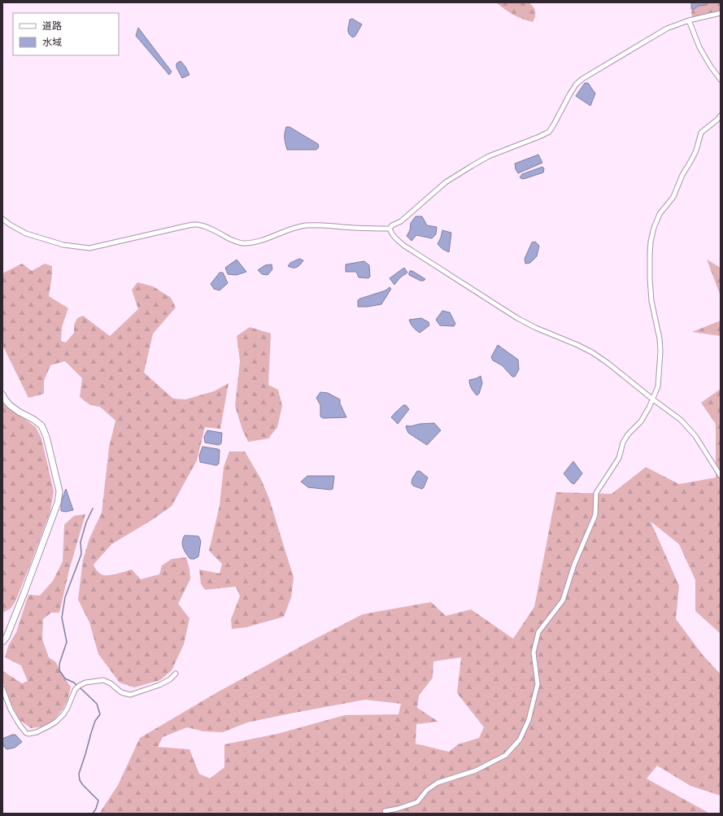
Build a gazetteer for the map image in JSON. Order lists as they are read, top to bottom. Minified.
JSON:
{"legend":["道路","水域"]}
